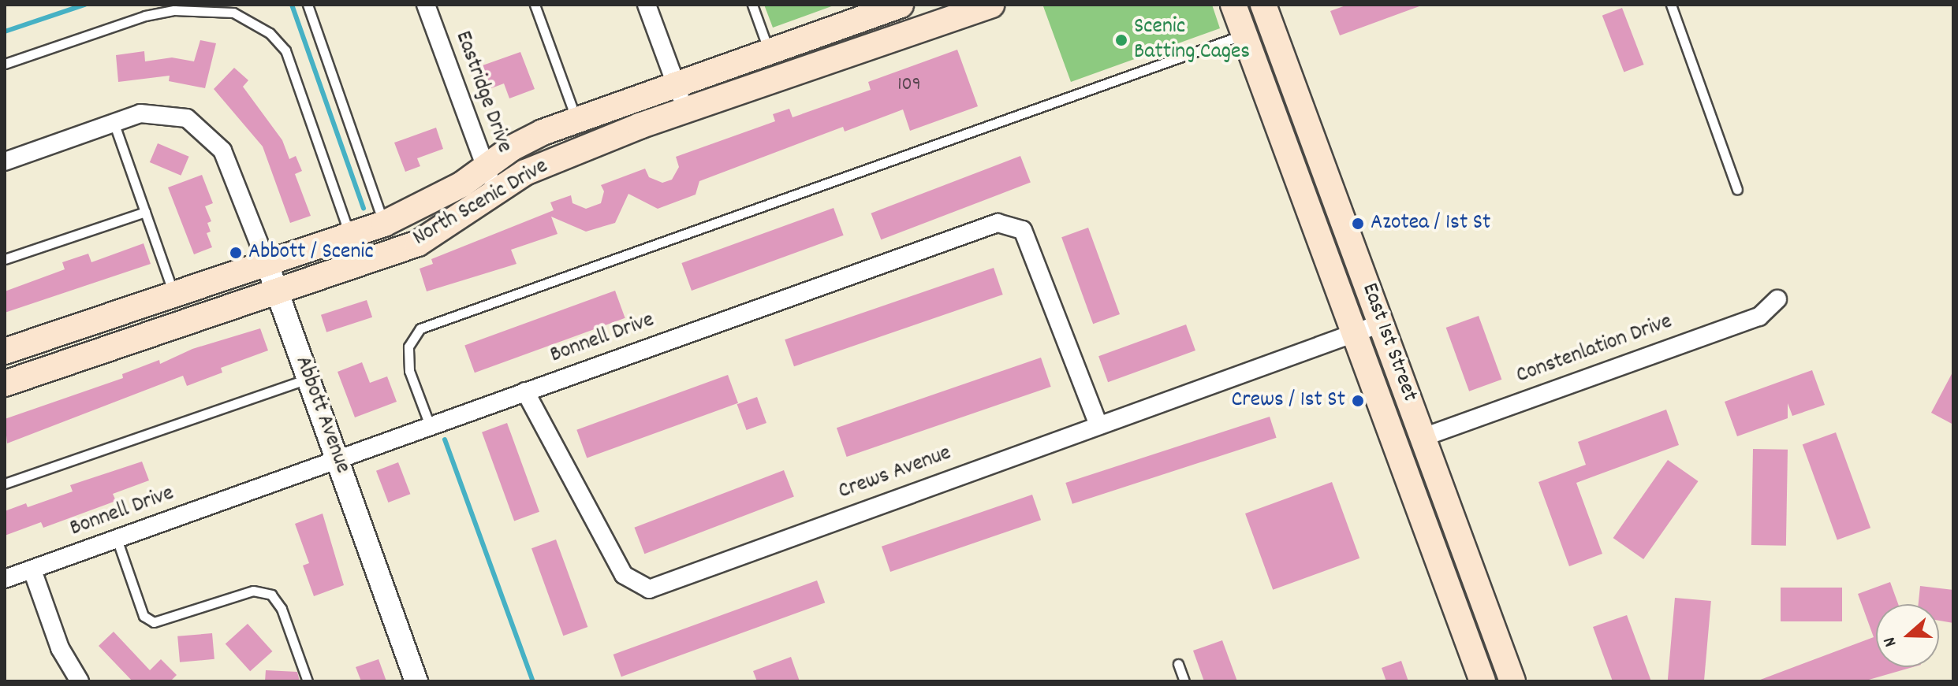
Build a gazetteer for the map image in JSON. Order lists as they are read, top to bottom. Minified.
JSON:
{"streets":{"main road":["North Scenic Drive","East 1st Street"],"street":["Eastridge Drive","Bonnell Drive","Constenlation Drive","Abbott Avenue","Crews Avenue"]},"crossings":[["Eastridge Drive","North Scenic Drive"],["North Scenic Drive","Abbott Avenue"],["Bonnell Drive","Abbott Avenue"],["Bonnell Drive","Crews Avenue"],["East 1st Street","Constenlation Drive"],["East 1st Street","Crews Avenue"]],"places":["Scenic Batting Cages","Azotea / 1st St","Abbott / Scenic","Crews / 1st St"],"house_numbers":["109"],"north":"left"}
